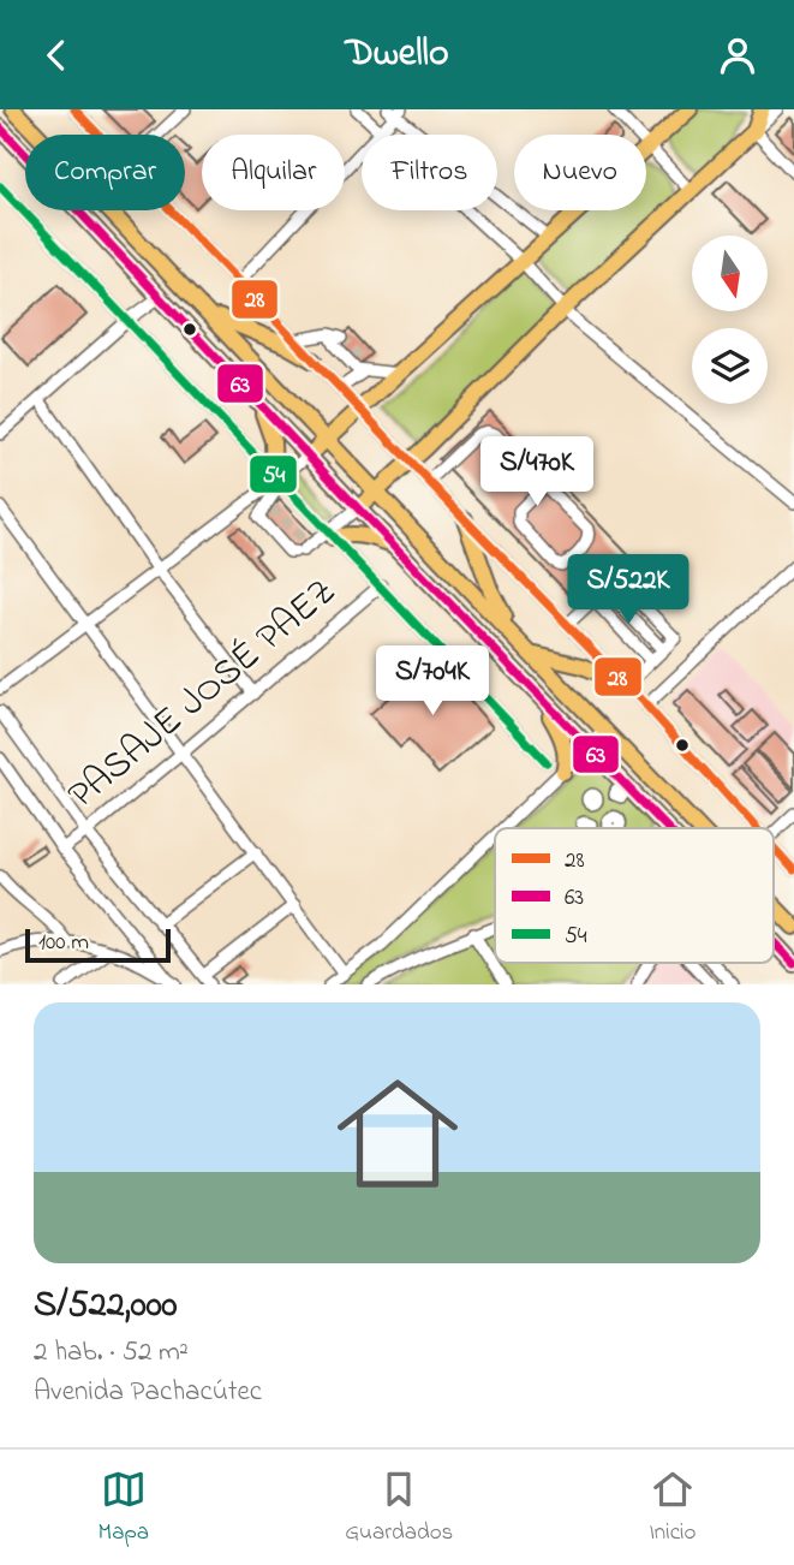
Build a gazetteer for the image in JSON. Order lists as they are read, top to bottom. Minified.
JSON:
{"streets":{"street":["PASAJE JOSÉ PAEZ"]},"lines":["transit line 28","transit line 63","transit line 54"],"legend":["28","63","54"],"scale_bar":"100 m","north":"bottom","page":{"header":"Dwello","chip":["Comprar","Alquilar","Filtros","Nuevo"],"price":["S/470K","S/522K","S/704K"],"scale":"100 m","list":[{"name":"S/522,000","note":"2 hab. · 52 m² · Avenida Pachacútec"}],"tabs":["Mapa","Guardados","Inicio"]}}
